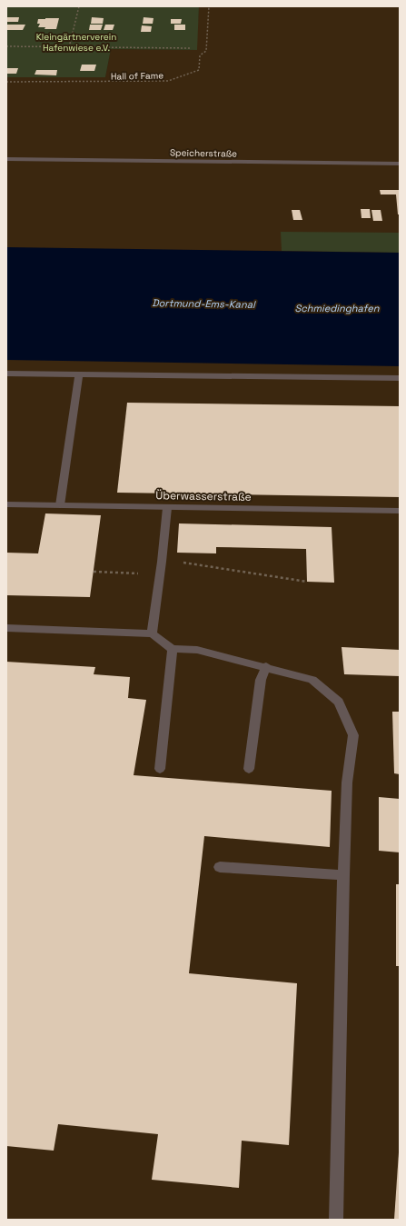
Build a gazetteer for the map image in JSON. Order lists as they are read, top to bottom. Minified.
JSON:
{"streets":{"street":["Speicherstraße","Überwasserstraße"],"path":["Hall of Fame"]},"water":["Dortmund-Ems-Kanal","Schmiedinghafen"],"parks":["Kleingärtnerverein Hafenwiese e.V."]}
